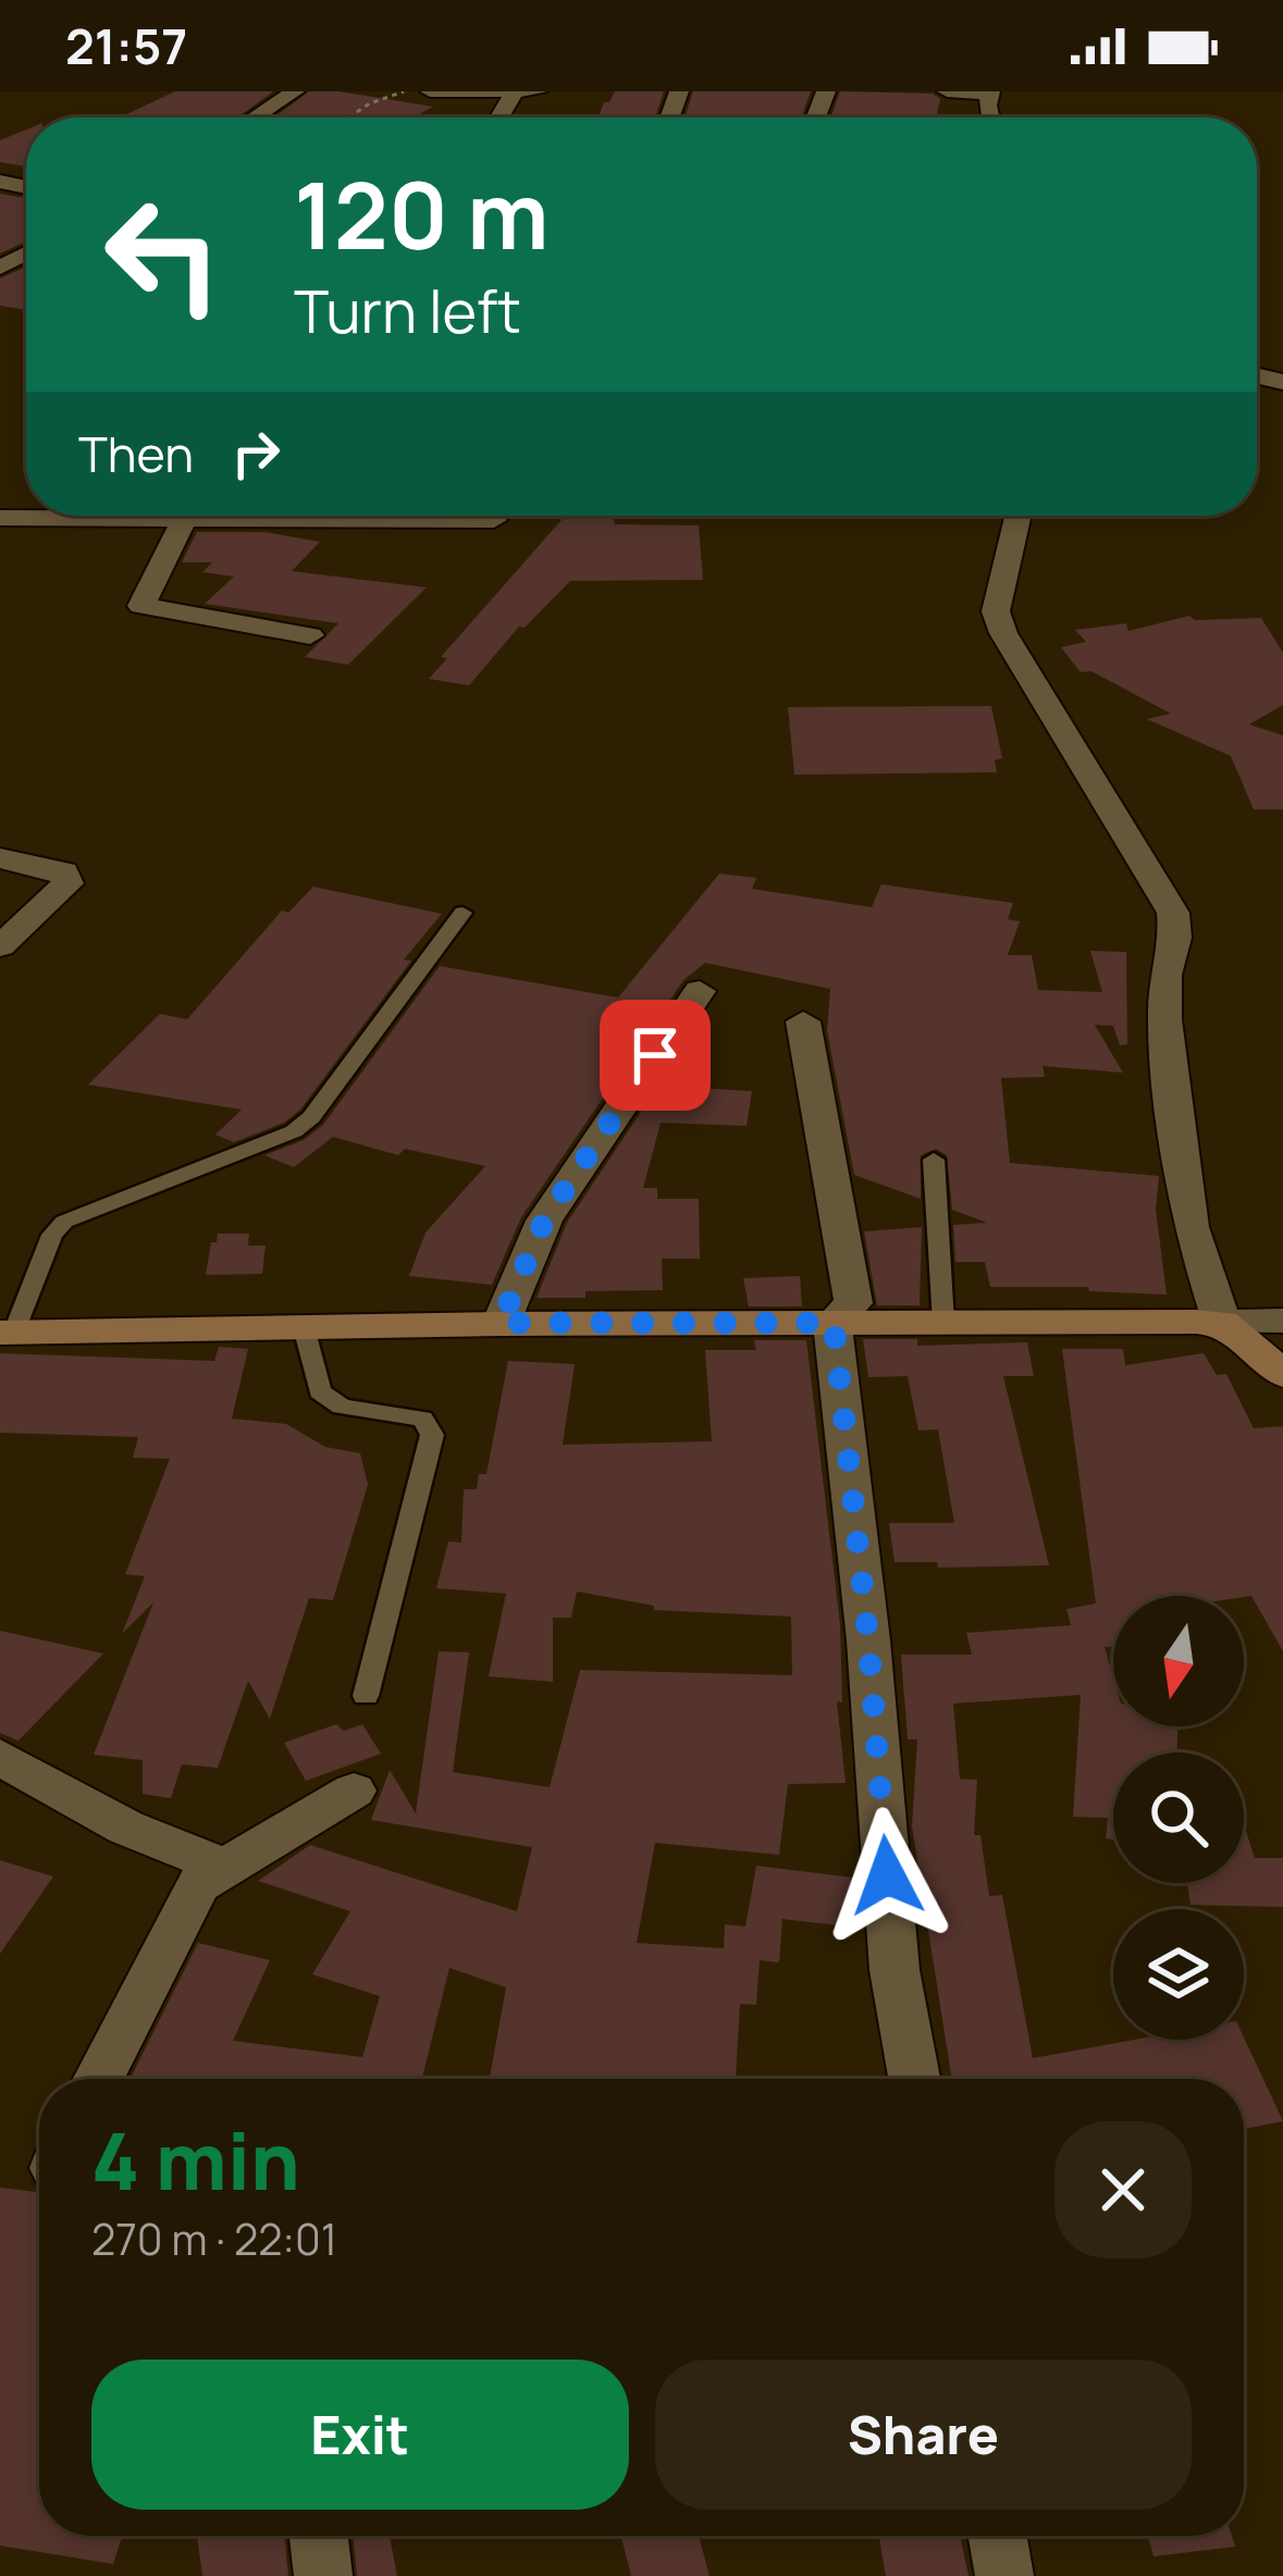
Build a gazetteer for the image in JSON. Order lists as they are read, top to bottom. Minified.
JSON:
{"north":"bottom","page":{"status":"21:57","turn":["120 m","Turn left"],"then":"Then","heading":["4 min","270 m · 22:01"],"buttons":["Exit","Share"]}}
